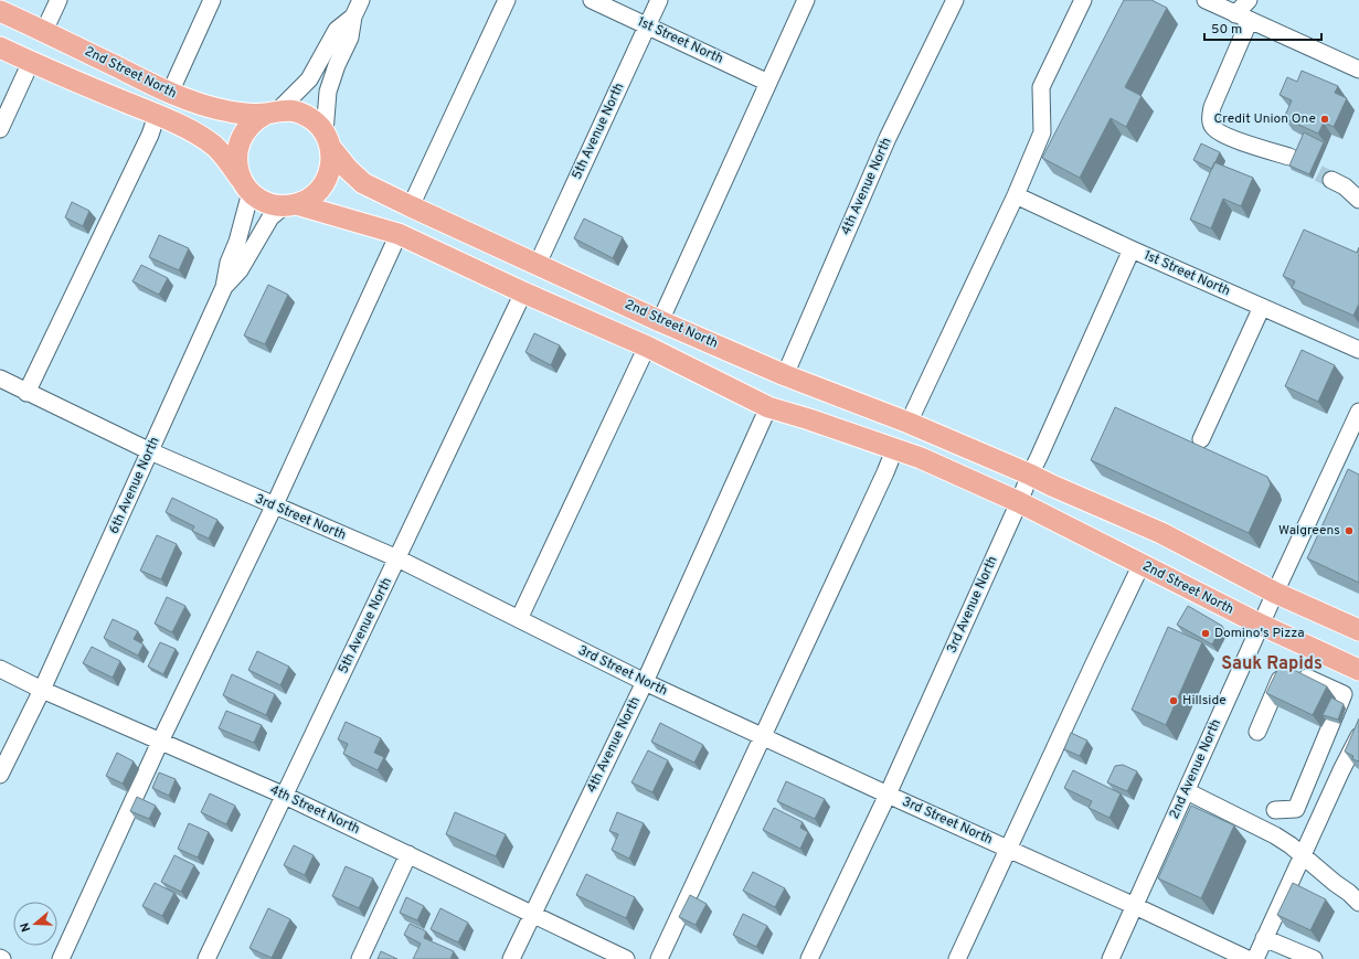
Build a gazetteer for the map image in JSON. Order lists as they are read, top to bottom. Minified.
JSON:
{"streets":{"main road":["2nd Street North"],"street":["1st Street North","5th Avenue North","4th Avenue North","6th Avenue North","3rd Street North","3rd Avenue North","2nd Avenue North","4th Street North"]},"crossings":[["1st Street North","5th Avenue North"],["1st Street North","3rd Avenue North"],["2nd Street North","5th Avenue North"],["2nd Street North","4th Avenue North"],["2nd Street North","6th Avenue North"],["2nd Street North","3rd Avenue North"],["2nd Street North","2nd Avenue North"],["5th Avenue North","3rd Street North"],["5th Avenue North","4th Street North"],["4th Avenue North","3rd Street North"],["4th Avenue North","4th Street North"],["6th Avenue North","3rd Street North"],["6th Avenue North","4th Street North"],["3rd Street North","3rd Avenue North"],["3rd Street North","2nd Avenue North"]],"districts":["Sauk Rapids"],"places":["Credit Union One","Walgreens","Domino's Pizza","Hillside"],"scale_bar":"50 m","north":"left"}
